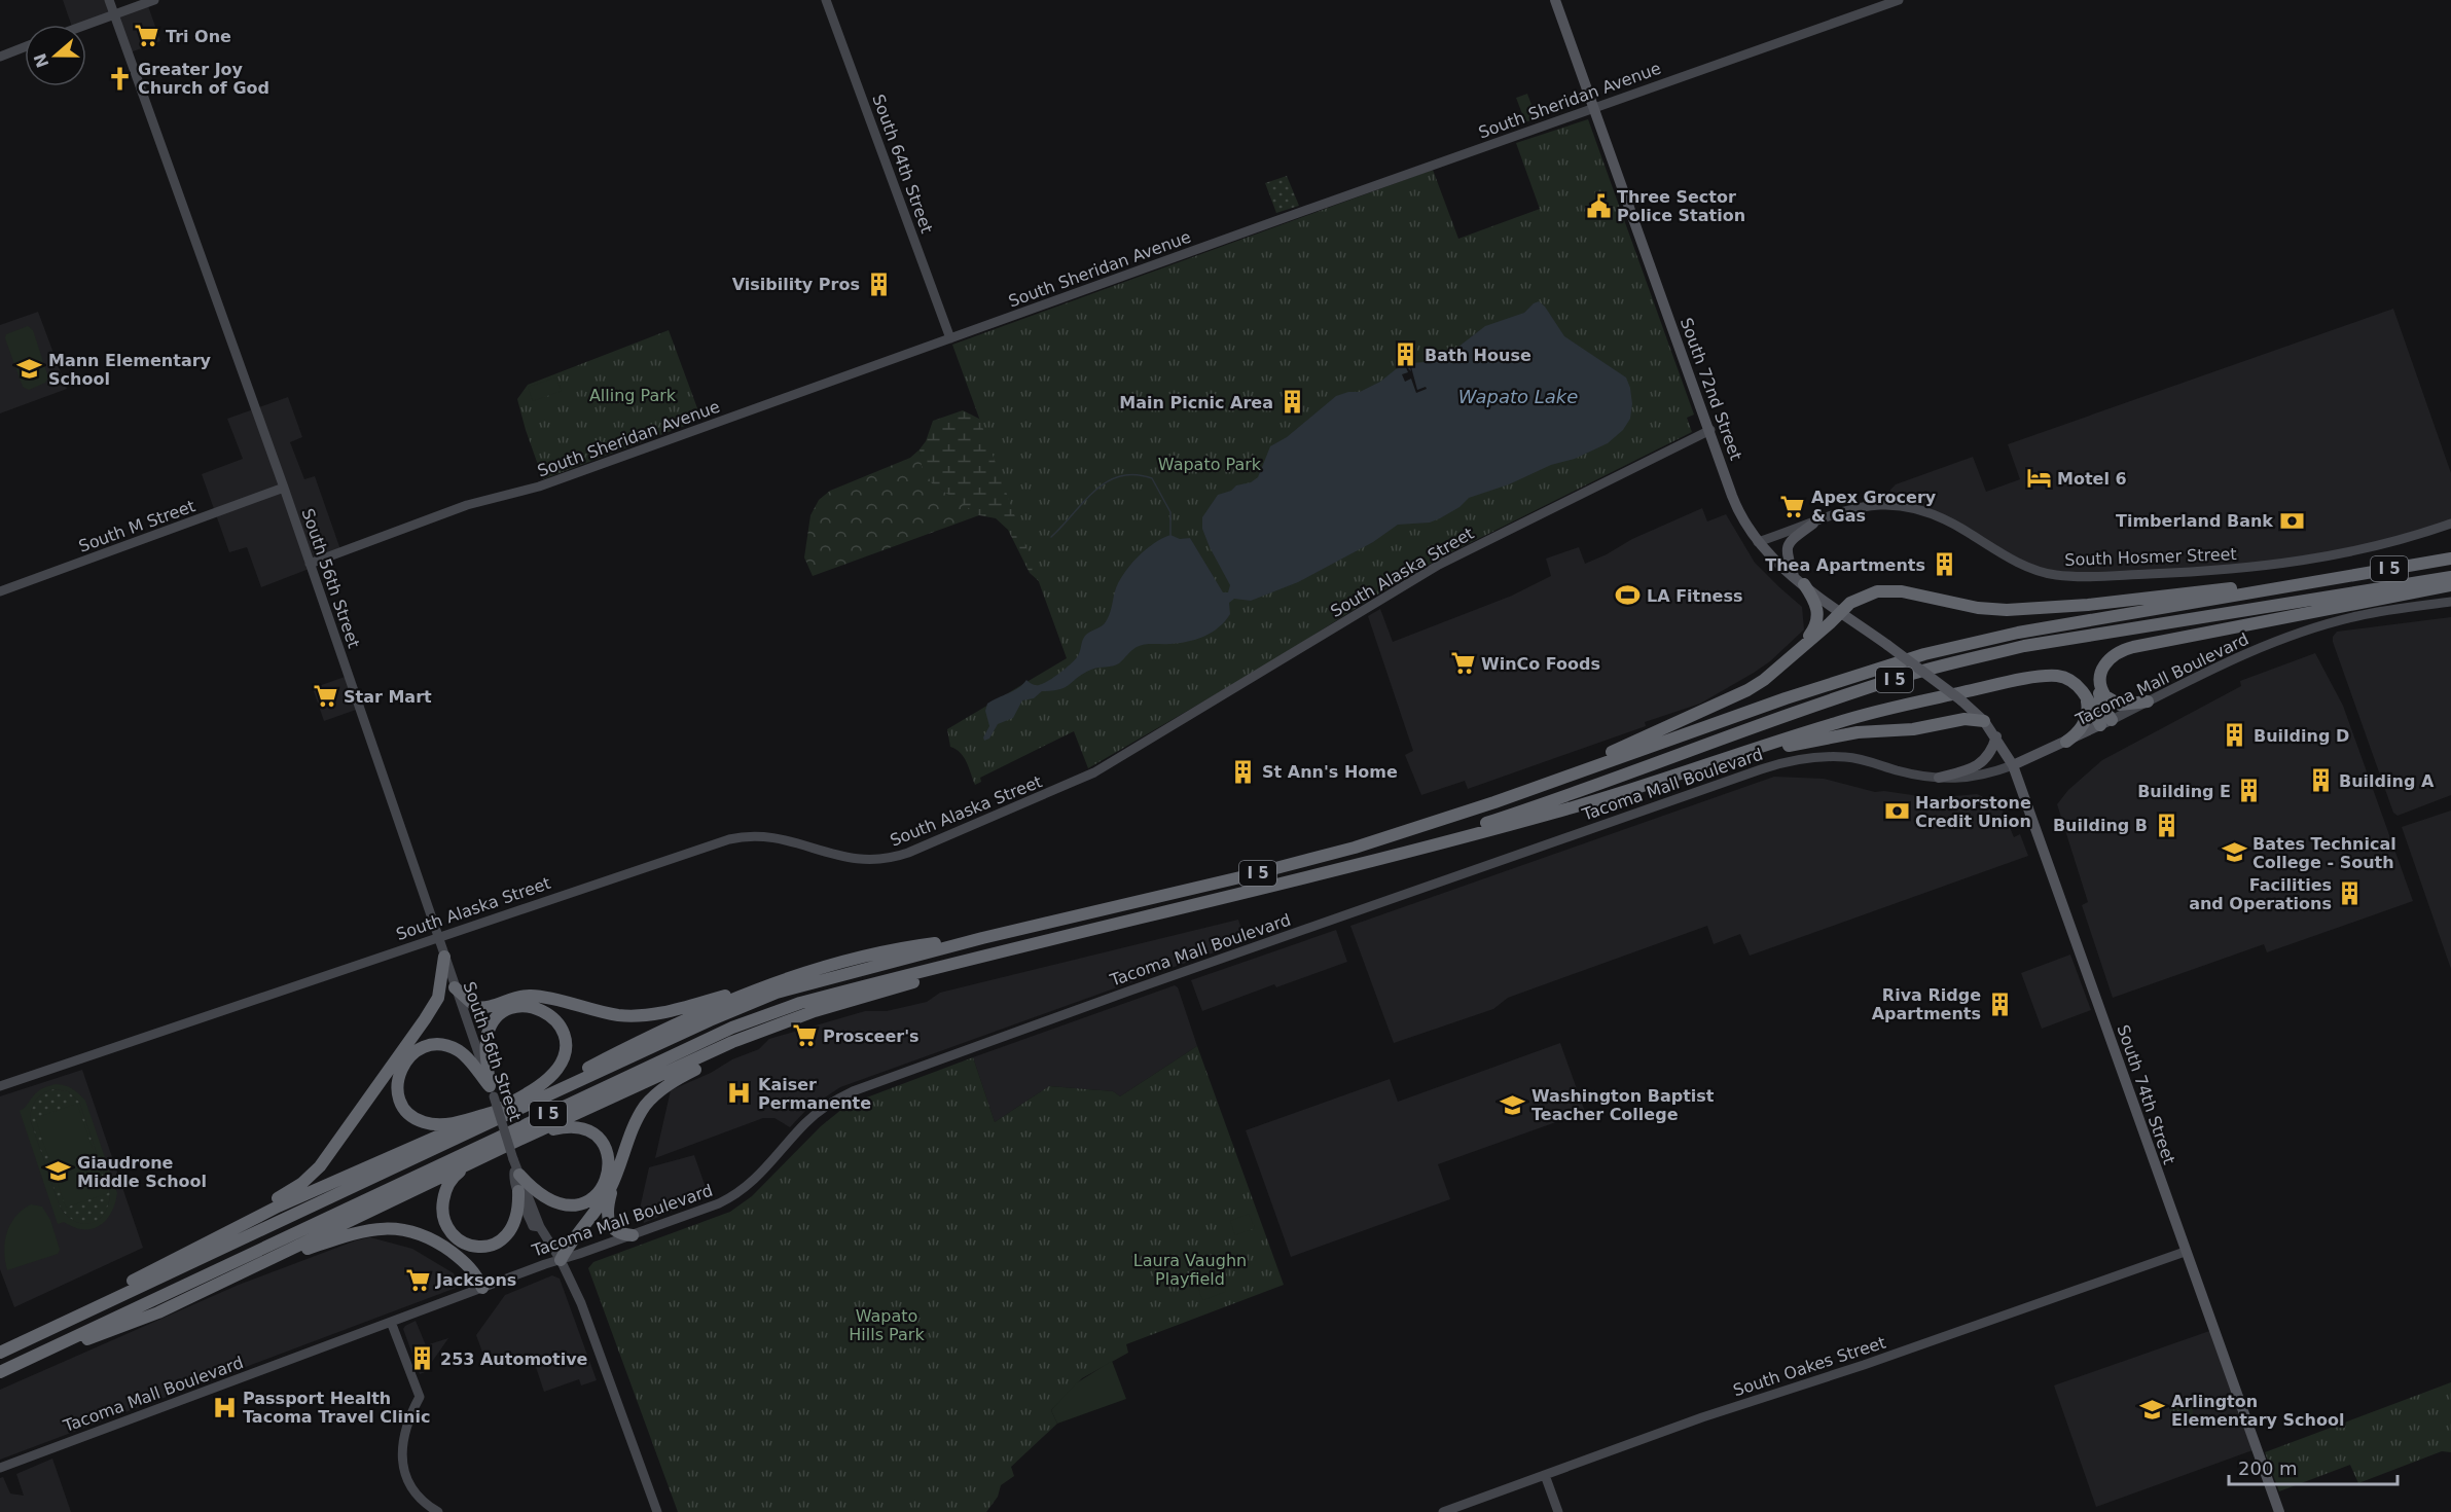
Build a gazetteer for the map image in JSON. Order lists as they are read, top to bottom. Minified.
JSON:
{"streets":{"highway":["I 5"],"main road":["South 72nd Street","Tacoma Mall Boulevard","South 74th Street"],"street":["South Sheridan Avenue","South 64th Street","South M Street","South Hosmer Street","South Alaska Street","South 56th Street","South Oakes Street"]},"crossings":[["South Sheridan Avenue","South 64th Street"],["South Sheridan Avenue","South 72nd Street"],["South Sheridan Avenue","South 56th Street"],["South 72nd Street","South Hosmer Street"],["South 72nd Street","South Alaska Street"],["South 72nd Street","South 74th Street"],["South M Street","South 56th Street"],["South Alaska Street","South 56th Street"],["South 56th Street","Tacoma Mall Boulevard"],["Tacoma Mall Boulevard","South 74th Street"],["South 74th Street","South Oakes Street"]],"water":["Wapato Lake"],"parks":["Alling Park","Wapato Park","Laura Vaughn Playfield","Wapato Hills Park"],"places":{"supermarket":["Tri One","Apex Grocery & Gas","WinCo Foods","Star Mart","Prosceer's","Jacksons"],"church":["Greater Joy Church of God"],"public building":["Three Sector Police Station"],"building":["Visibility Pros","Bath House","Main Picnic Area","Thea Apartments","Building D","St Ann's Home","Building A","Building E","Building B","Facilities and Operations","Riva Ridge Apartments","253 Automotive"],"school or university":["Mann Elementary School","Bates Technical College - South","Washington Baptist Teacher College","Giaudrone Middle School","Arlington Elementary School"],"hotel":["Motel 6"],"bank":["Timberland Bank","Harborstone Credit Union"],"sports":["LA Fitness"],"hospital":["Kaiser Permanente","Passport Health Tacoma Travel Clinic"]},"scale_bar":"200 m","north":"left"}
